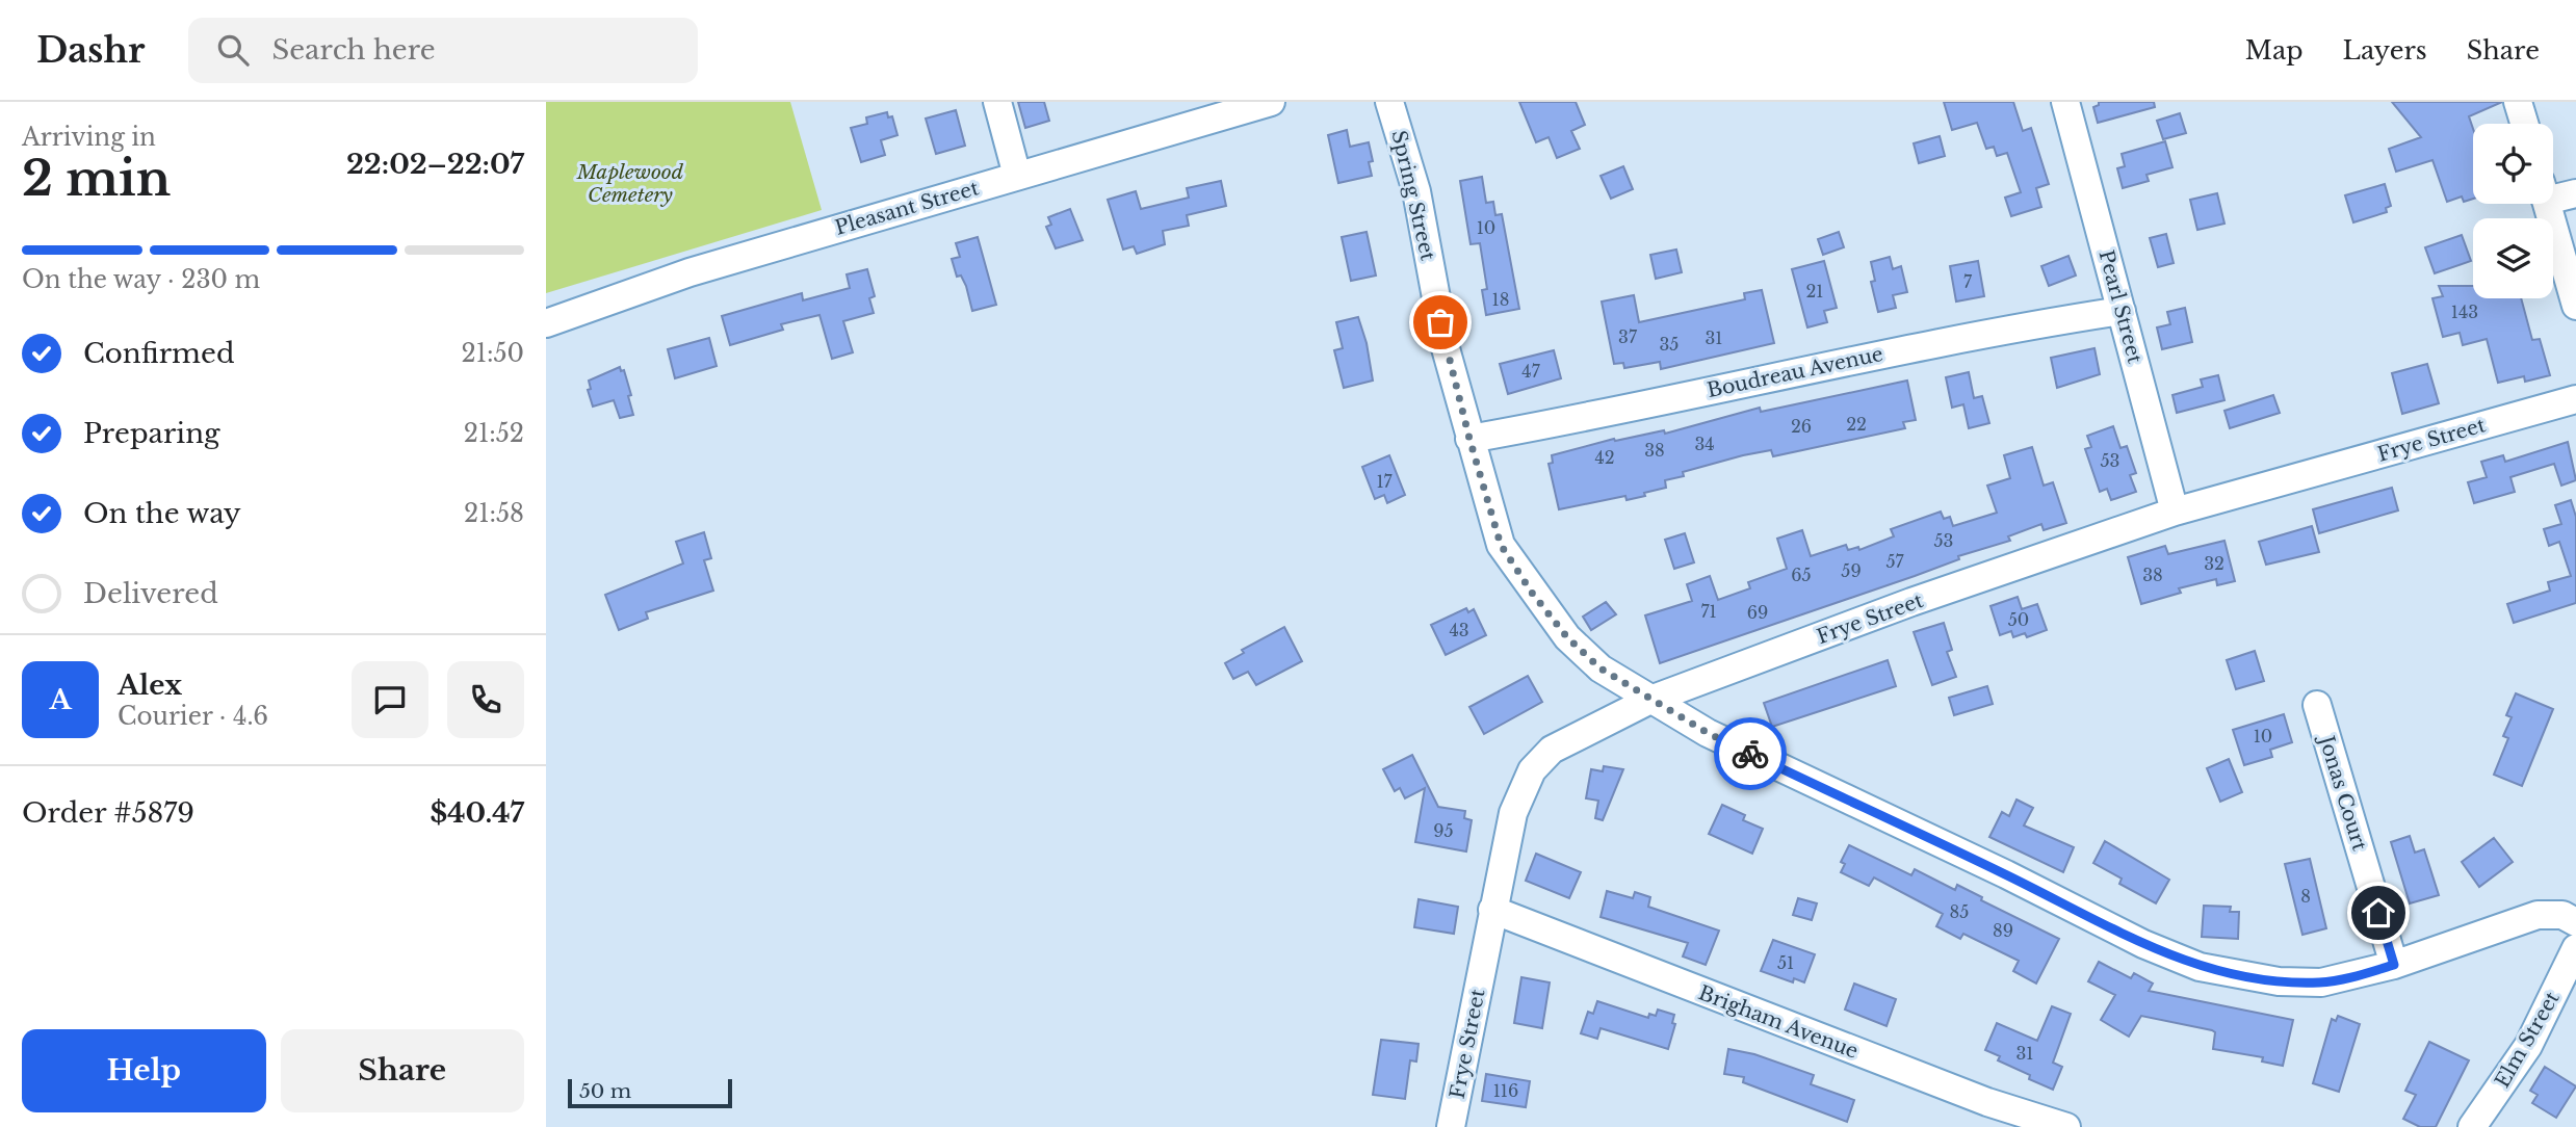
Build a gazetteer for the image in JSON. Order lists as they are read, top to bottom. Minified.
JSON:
{"streets":{"street":["Spring Street","Pleasant Street","Pearl Street","Boudreau Avenue","Frye Street","Jonas Court","Brigham Avenue","Elm Street"]},"crossings":[["Spring Street","Boudreau Avenue"],["Spring Street","Frye Street"],["Spring Street","Jonas Court"],["Pearl Street","Boudreau Avenue"],["Pearl Street","Frye Street"],["Frye Street","Brigham Avenue"]],"parks":["Maplewood Cemetery"],"house_numbers":["10","7","21","18","143","37","31","35","47","22","26","34","38","42","53","17","53","57","32","59","65","38","71","69","50","43","10","95","8","85","89","51","31","116"],"scale_bar":"50 m","page":{"header":"Dashr","search":"Search here","nav":["Map","Layers","Share"],"heading":["2 min","Arriving in","22:02–22:07"],"panel":["Alex","Courier · 4.6","Order #5879","$40.47"],"bar":"On the way · 230 m","list":[["Confirmed","21:50"],["Preparing","21:52"],["On the way","21:58"],"Delivered"],"round":"A","buttons":["Help","Share"],"scale":"50 m"}}
